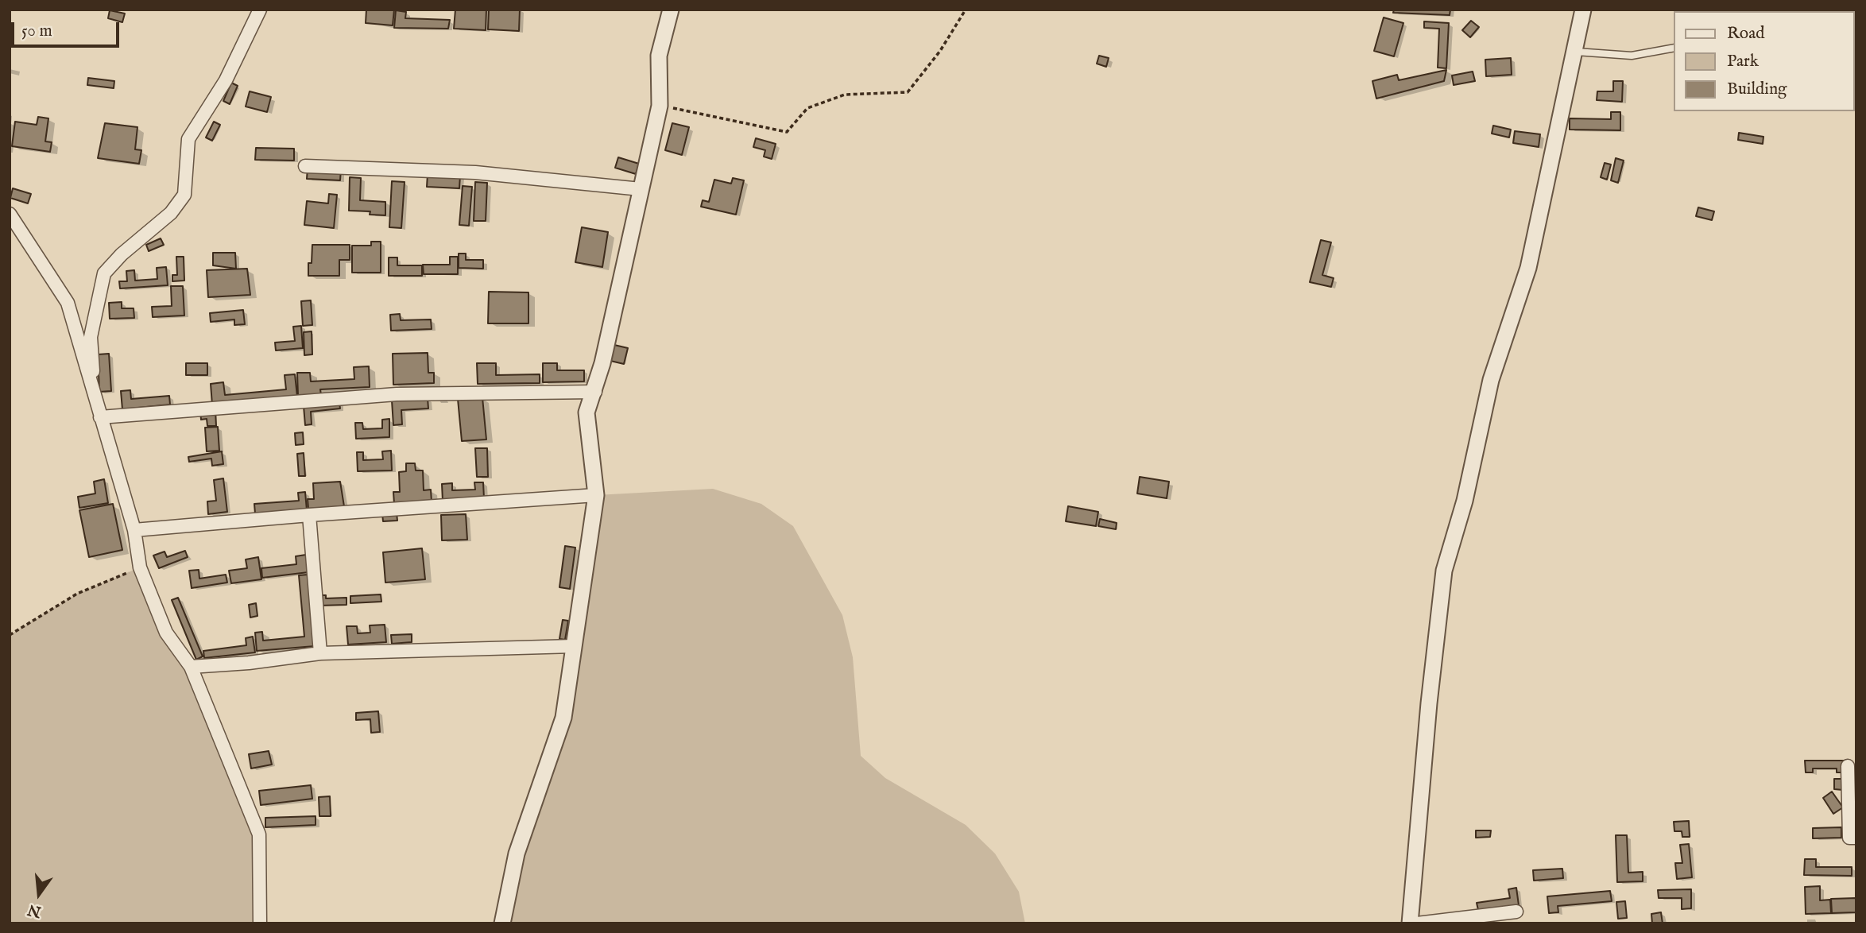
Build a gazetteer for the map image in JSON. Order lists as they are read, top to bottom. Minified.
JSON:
{"legend":["Road","Park","Building"],"scale_bar":"50 m","north":"bottom"}
